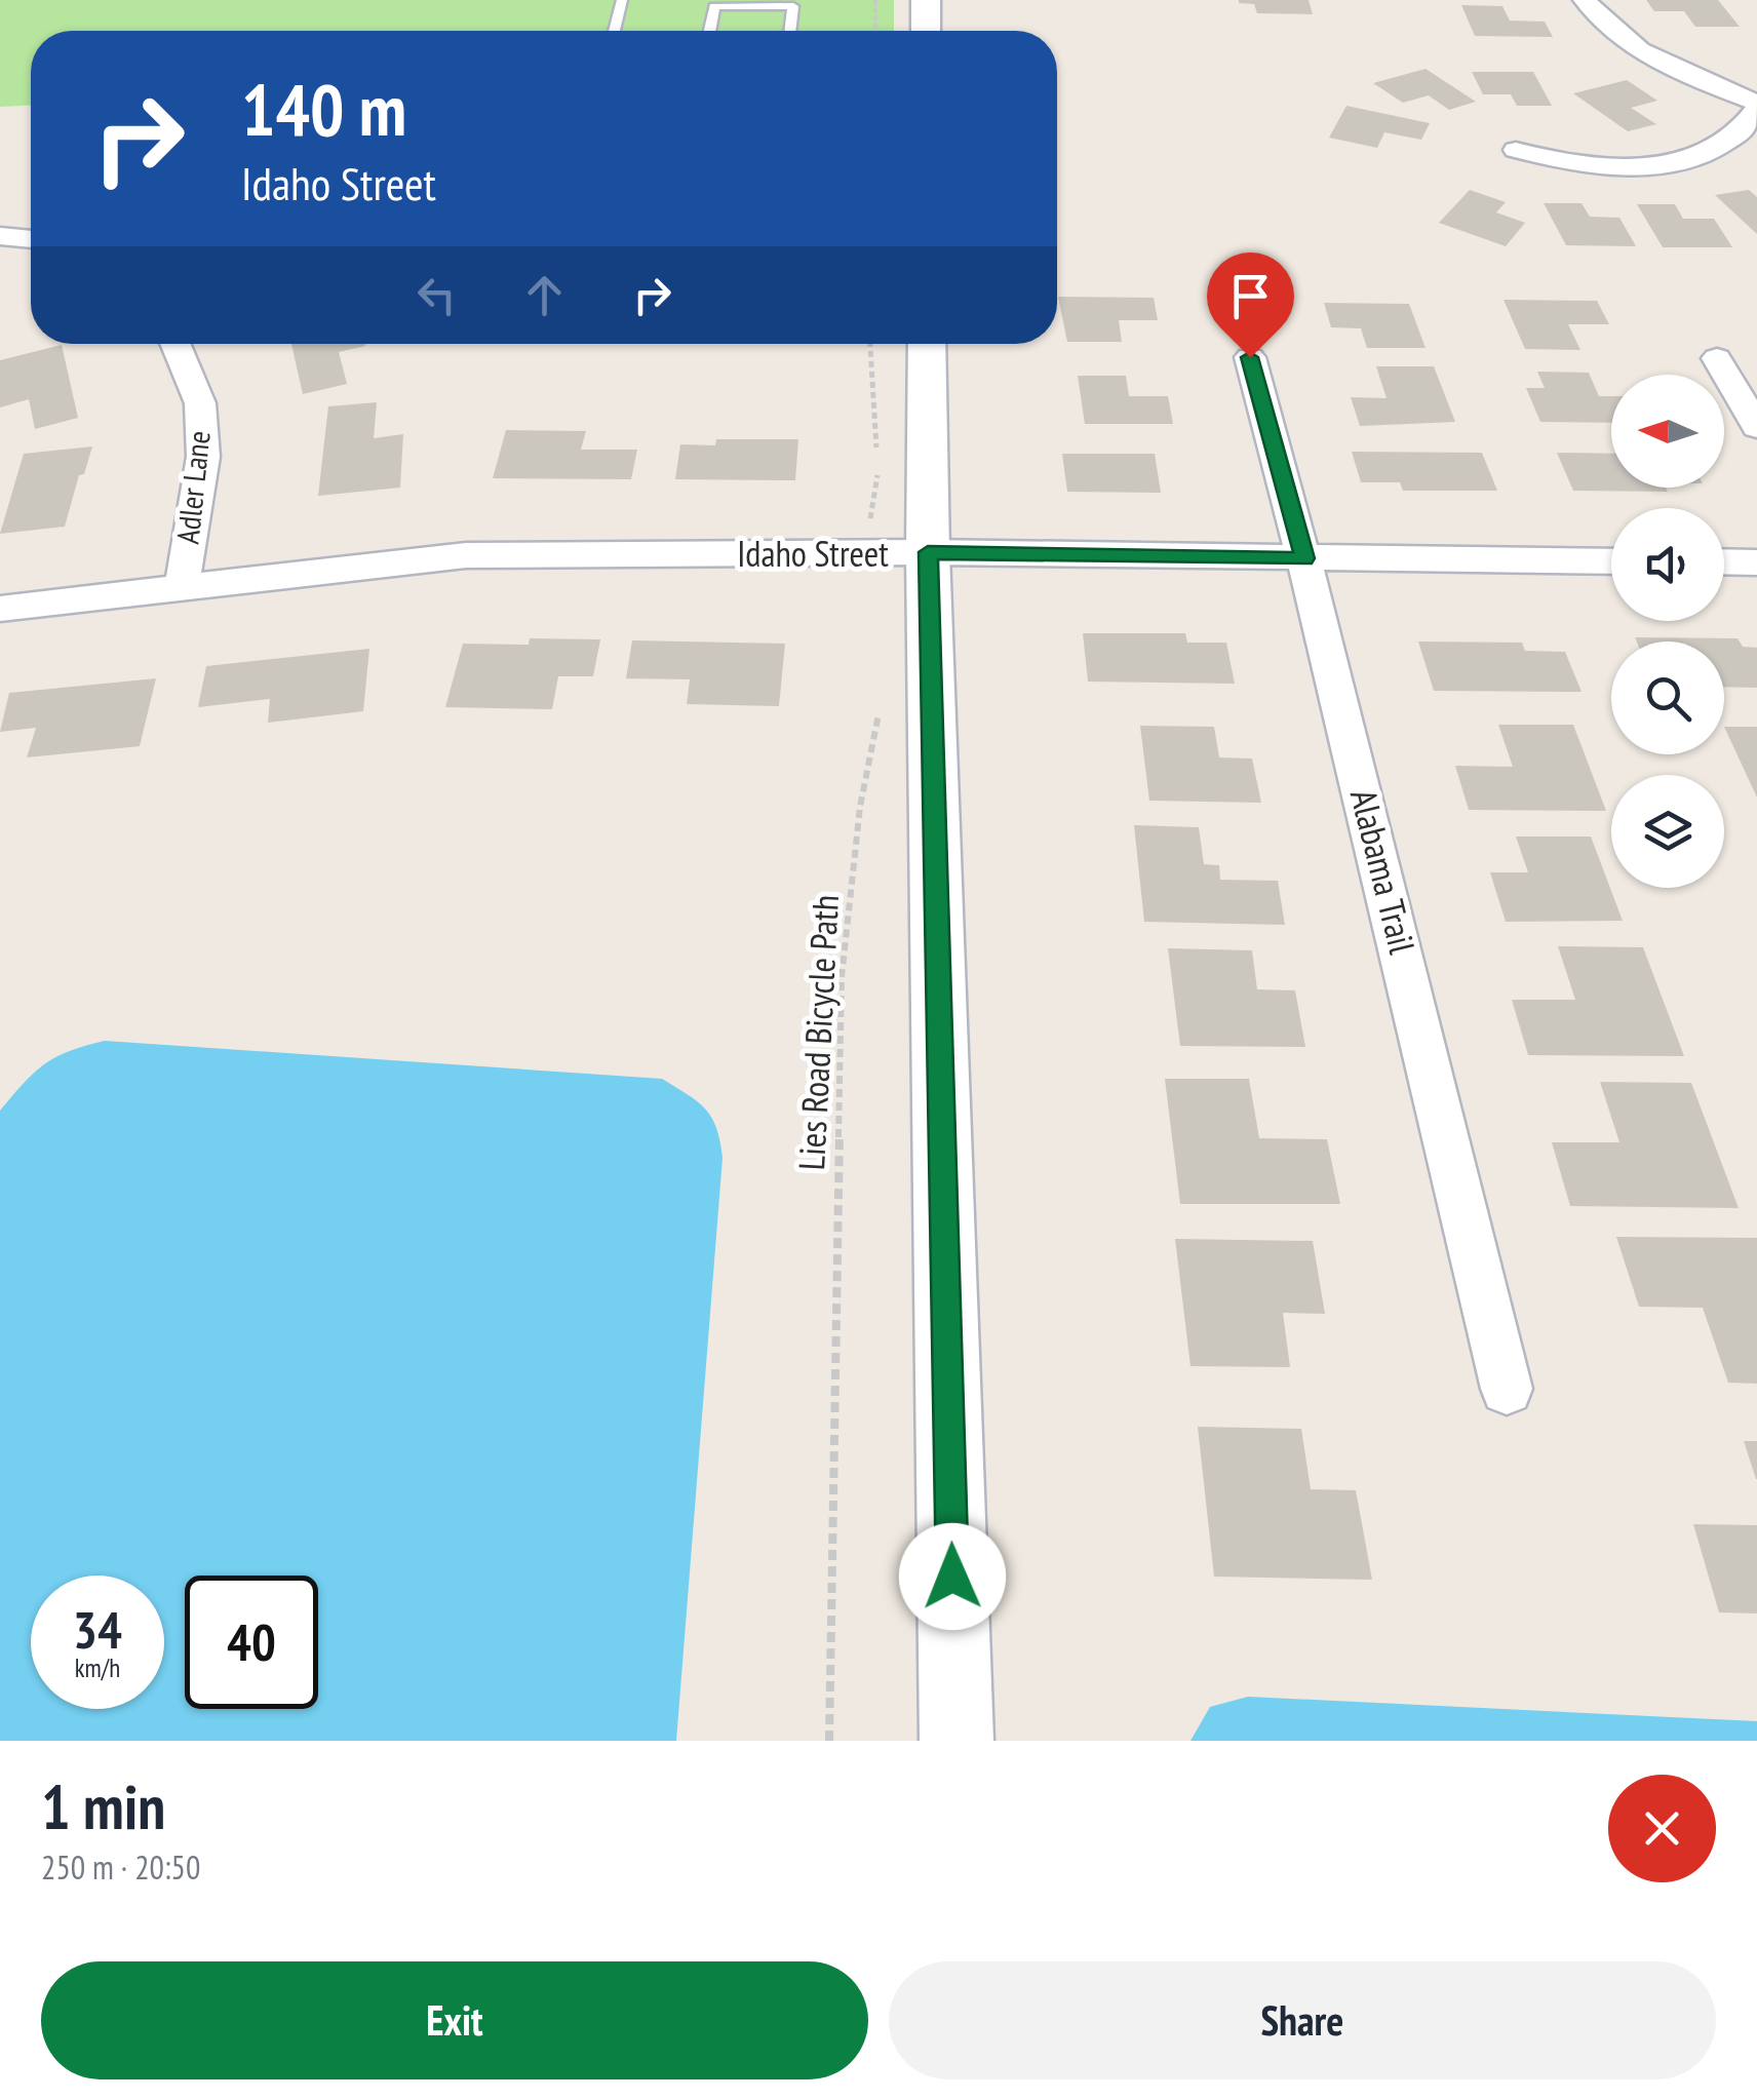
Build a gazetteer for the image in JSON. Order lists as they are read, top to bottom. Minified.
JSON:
{"streets":{"street":["Adler Lane","Idaho Street","Alabama Trail"],"path":["Lies Road Bicycle Path"]},"crossings":[["Adler Lane","Idaho Street"],["Idaho Street","Alabama Trail"]],"north":"left","page":{"turn":["140 m","Idaho Street"],"speed":"34 km/h","limit":"40","heading":["1 min","250 m · 20:50"],"buttons":["Exit","Share"]}}
